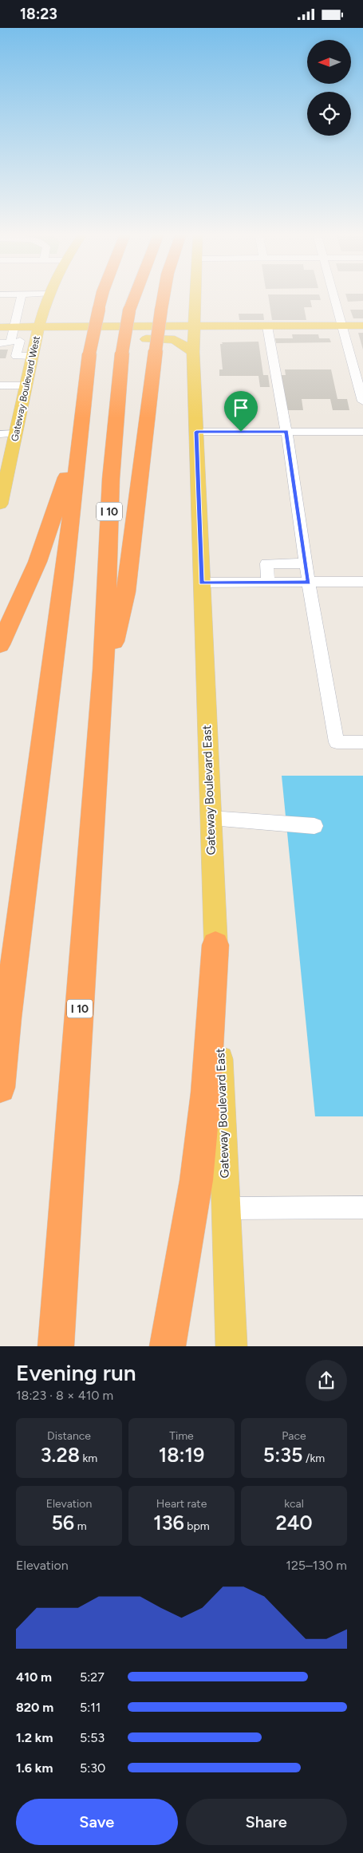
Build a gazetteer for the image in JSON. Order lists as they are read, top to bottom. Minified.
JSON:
{"streets":{"highway":["I 10"],"main road":["Gateway Boulevard West","Gateway Boulevard East"]},"north":"left","page":{"status":"18:23","heading":["Evening run","18:23 · 8 × 410 m"],"stats":[["Distance","3.28 km"],["Time","18:19"],["Pace","5:35 /km"],["Elevation","56 m"],["Heart rate","136 bpm"],["kcal","240"]],"chart":["Elevation","125–130 m"],"list":[{"name":"410 m","note":"5:27"},{"name":"820 m","note":"5:11"},{"name":"1.2 km","note":"5:53"},{"name":"1.6 km","note":"5:30"}],"buttons":["Save","Share"]}}
